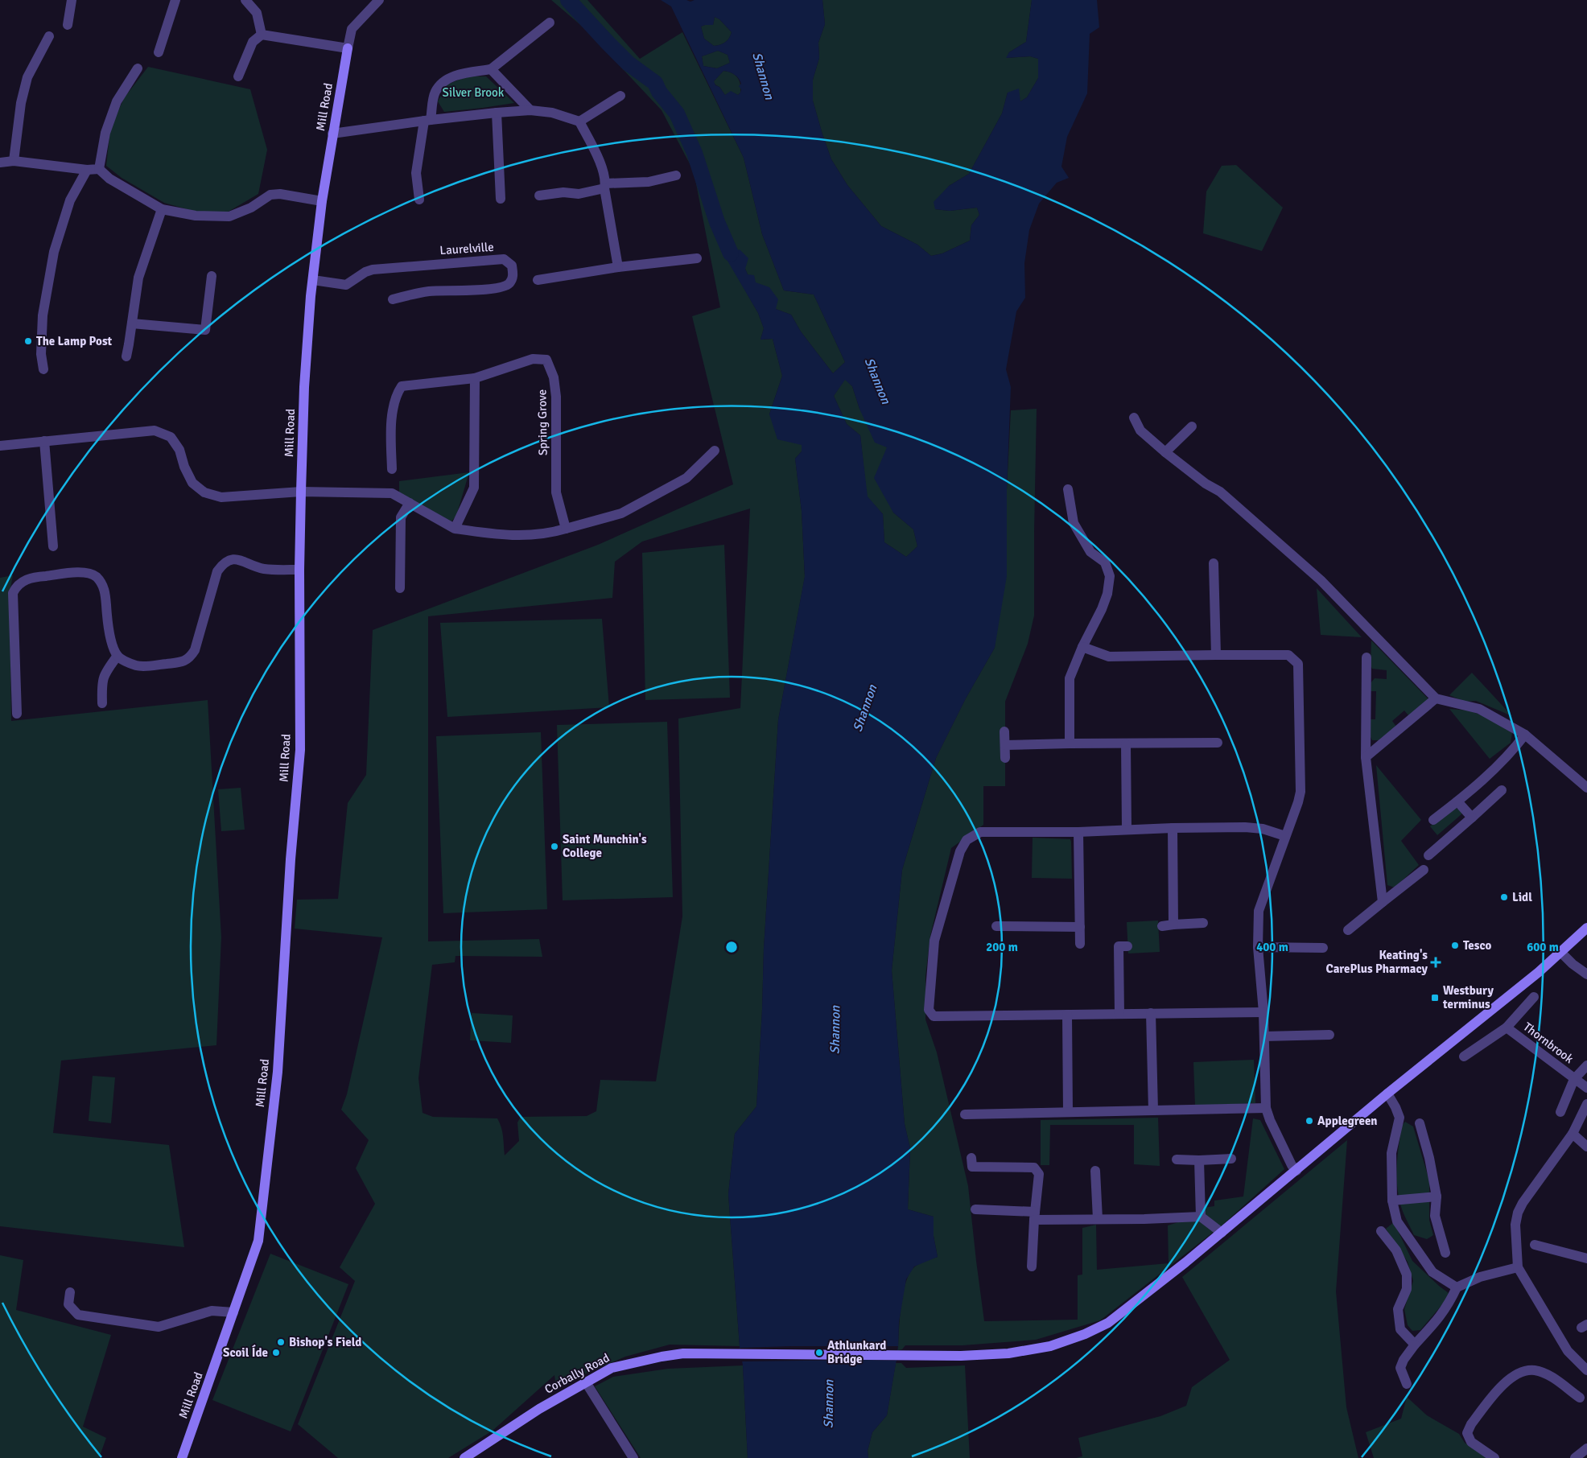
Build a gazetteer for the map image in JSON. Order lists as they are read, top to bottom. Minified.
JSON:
{"streets":{"street":["Mill Road","Laurelville","Spring Grove","Thornbrook","Corbally Road"]},"crossings":[["Mill Road","Laurelville"]],"water":["Shannon"],"parks":["Silver Brook"],"places":{"other":["The Lamp Post","Saint Munchin's College","Lidl","Tesco","Applegreen","Bishop's Field","Scoil Íde","Athlunkard Bridge"],"health":["Keating's CarePlus Pharmacy"],"transit":["Westbury terminus"]},"rings":["200 m","400 m","600 m"]}
